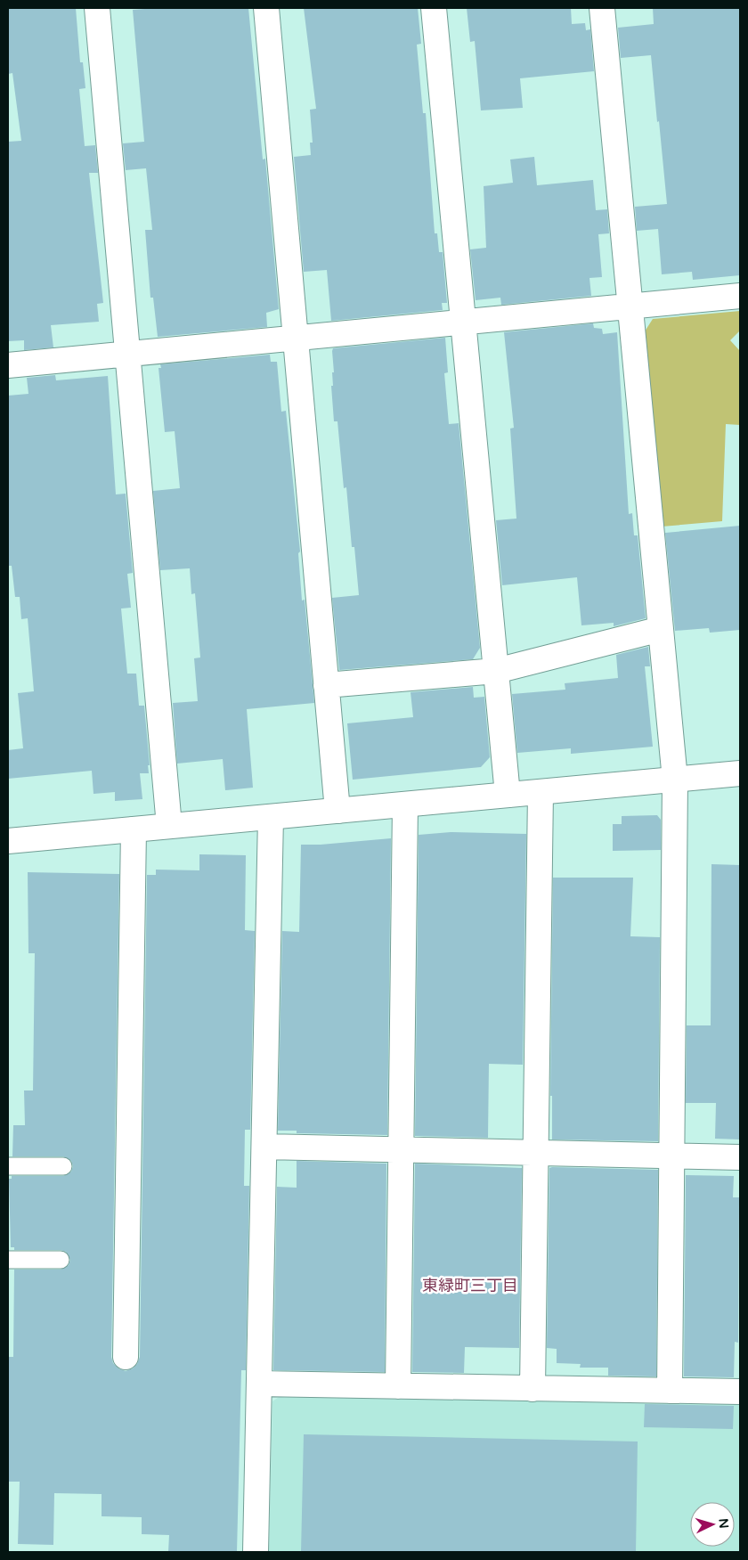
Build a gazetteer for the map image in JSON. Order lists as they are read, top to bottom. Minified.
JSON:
{"districts":["東緑町三丁目"],"north":"right"}
